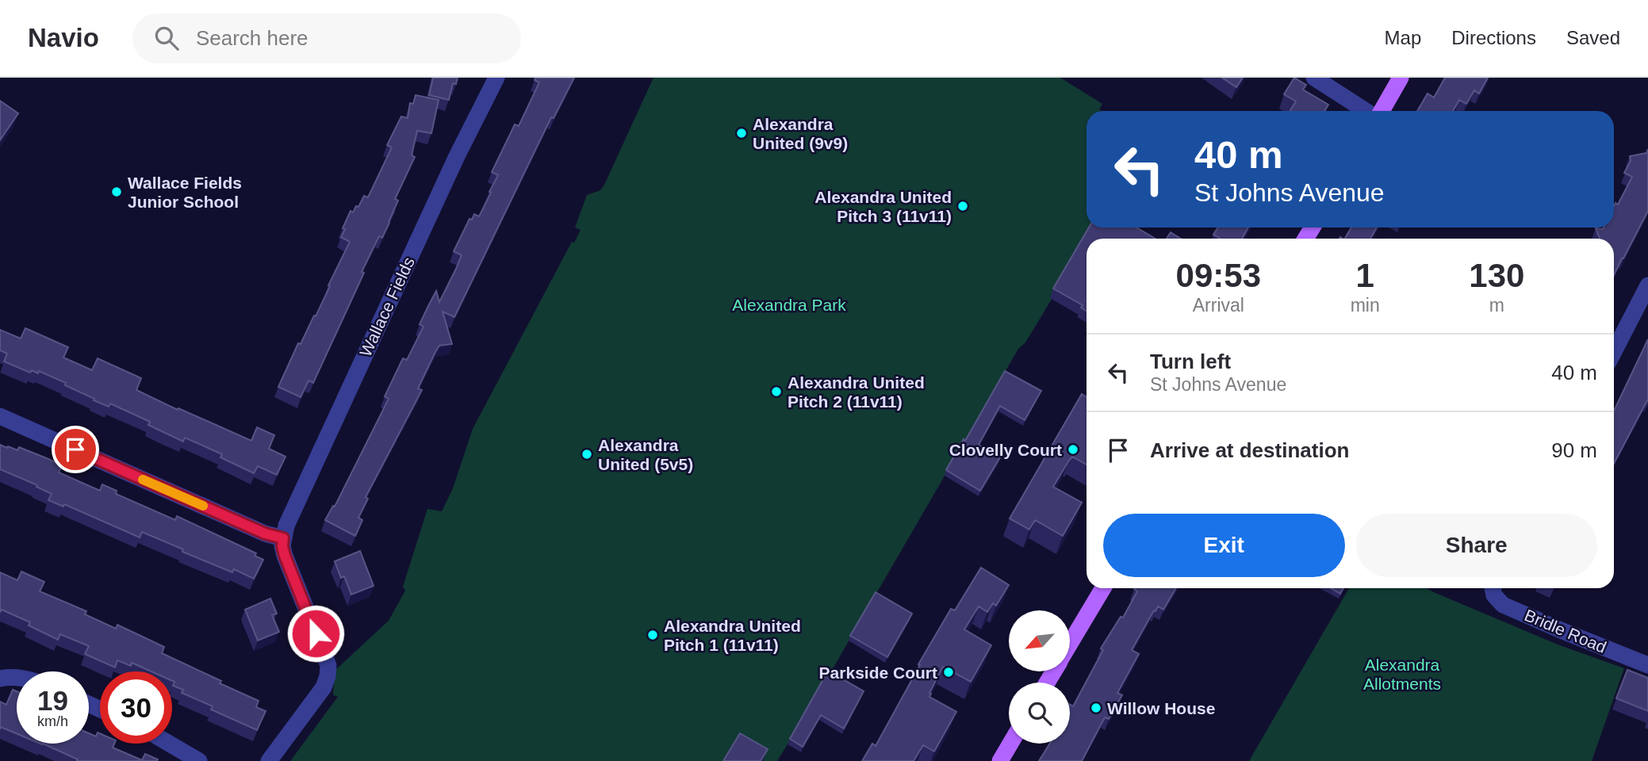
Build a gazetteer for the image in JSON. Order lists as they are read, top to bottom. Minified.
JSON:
{"streets":{"street":["Wallace Fields","Bridle Road"]},"parks":["Alexandra Park","Alexandra Allotments"],"places":["Alexandra United (9v9)","Wallace Fields Junior School","Alexandra United Pitch 3 (11v11)","Alexandra United Pitch 2 (11v11)","Clovelly Court","Alexandra United (5v5)","Alexandra United Pitch 1 (11v11)","Parkside Court","Willow House"],"north":"bottom left","page":{"header":"Navio","search":"Search here","nav":["Map","Directions","Saved"],"turn":["40 m","St Johns Avenue"],"eta":["09:53","Arrival","1","min","130","m"],"list":[{"name":"Turn left","note":"St Johns Avenue","value":"40 m"},{"name":"Arrive at destination","value":"90 m"}],"buttons":["Exit","Share"],"speed":"19 km/h","limit":"30"}}
